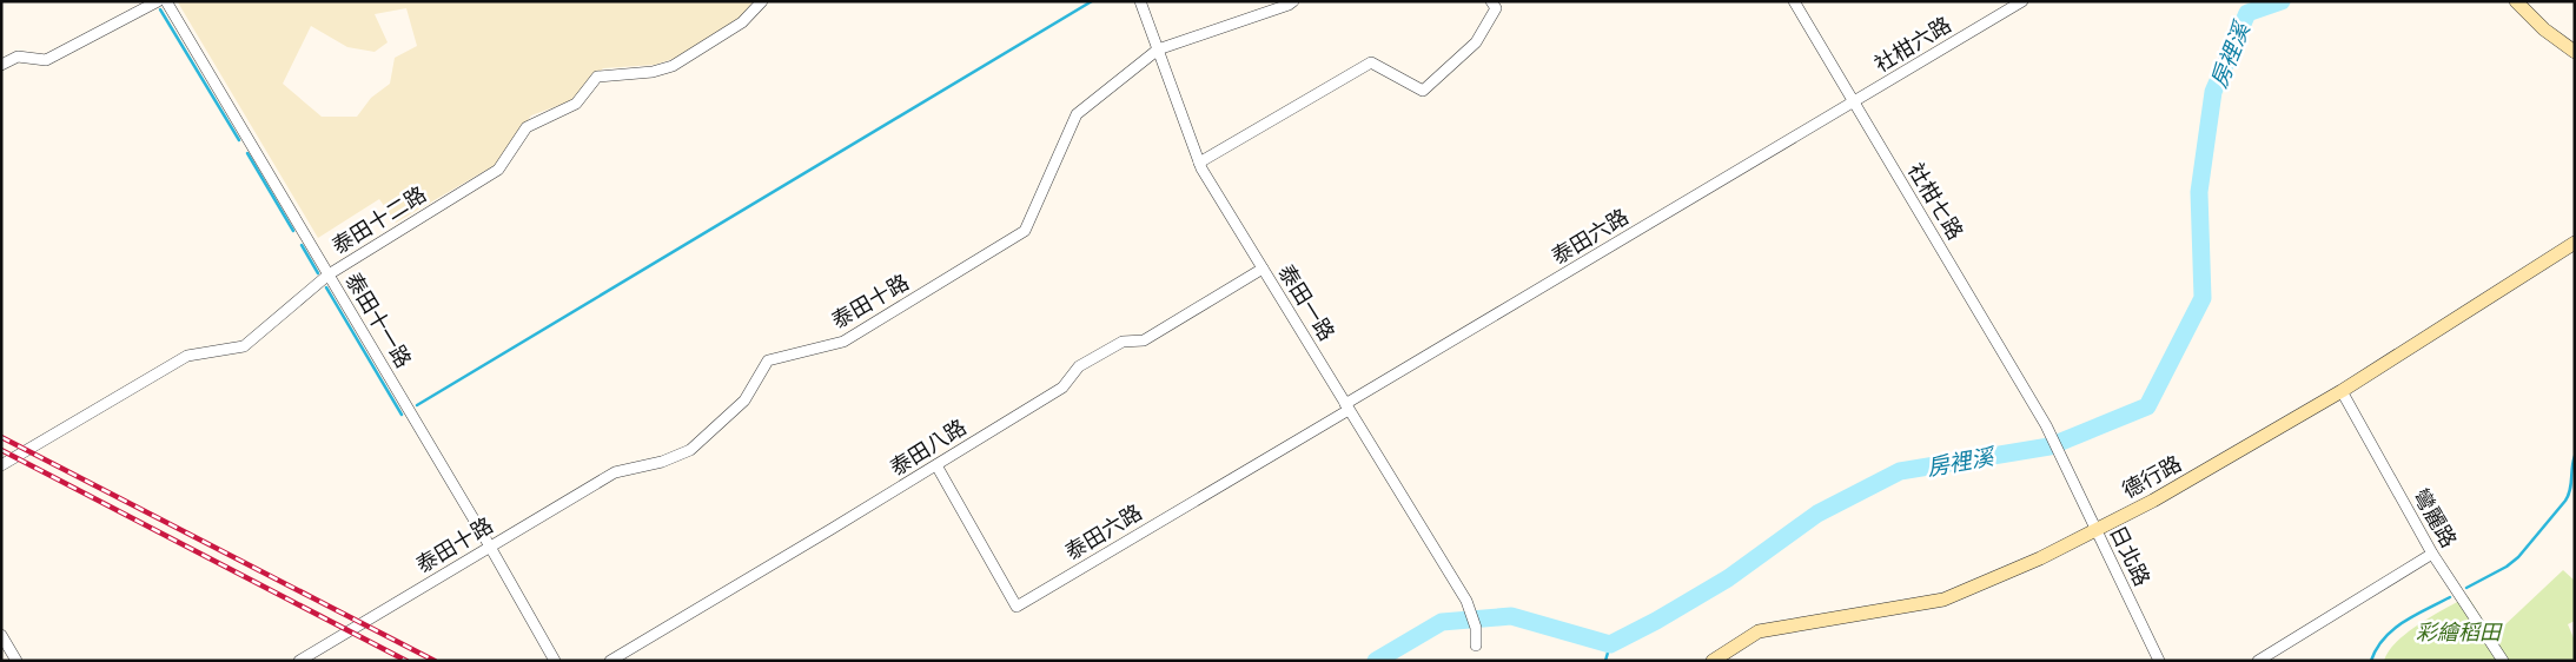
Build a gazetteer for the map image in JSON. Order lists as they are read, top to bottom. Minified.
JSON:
{"streets":{"street":["社柑六路","社柑七路","泰田十二路","泰田六路","泰田十路","泰田一路","泰田十一路","泰田八路","德行路","彎麗路","日北路"]},"crossings":[["社柑六路","社柑七路"],["社柑六路","泰田六路"],["社柑七路","泰田六路"],["社柑七路","日北路"],["泰田十二路","泰田十一路"],["泰田六路","泰田一路"],["泰田六路","泰田八路"],["泰田十路","泰田一路"],["泰田十路","泰田十一路"],["泰田一路","泰田八路"],["德行路","彎麗路"],["德行路","日北路"]],"water":["房裡溪"],"parks":["彩繪稻田"]}
